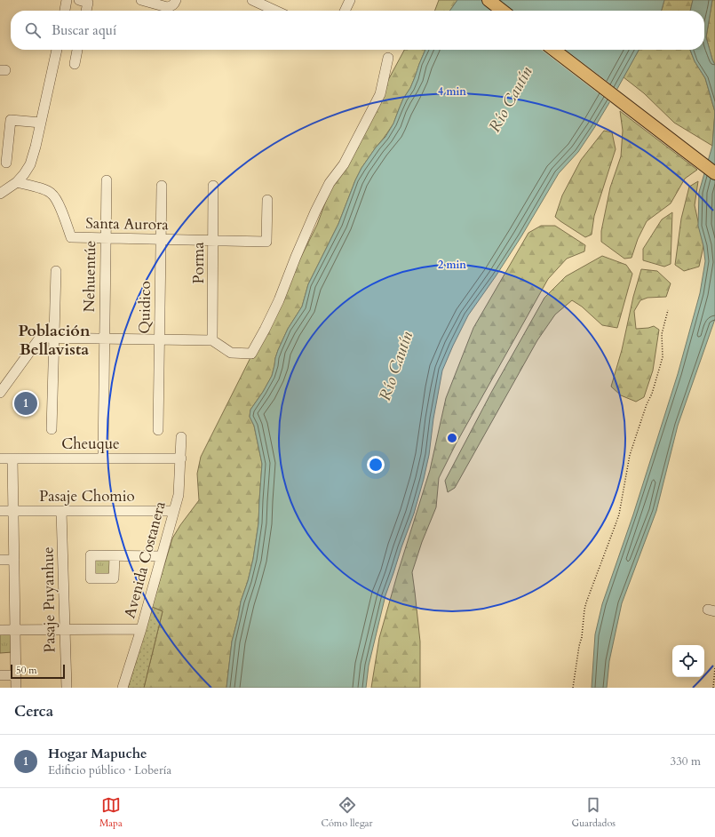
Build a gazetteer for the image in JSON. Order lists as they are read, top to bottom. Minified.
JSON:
{"streets":{"street":["Santa Aurora","Porma","Nehuentúe","Quidico","Cheuque","Pasaje Chomio","Avenida Costanera","Pasaje Puyanhue"]},"crossings":[["Santa Aurora","Porma"],["Santa Aurora","Nehuentúe"],["Santa Aurora","Quidico"],["Nehuentúe","Cheuque"],["Cheuque","Avenida Costanera"],["Pasaje Chomio","Avenida Costanera"],["Pasaje Chomio","Pasaje Puyanhue"]],"districts":["Población Bellavista"],"water":["Río Cautín"],"scale_bar":"50 m","page":{"search":"Buscar aquí","pins":"1","scale":"50 m","heading":"Cerca","list":[{"mark":"1","name":"Hogar Mapuche","note":"Edificio público · Lobería","value":"330 m"}],"nav":["Mapa","Cómo llegar","Guardados"]},"rings":["4 min","2 min"]}
